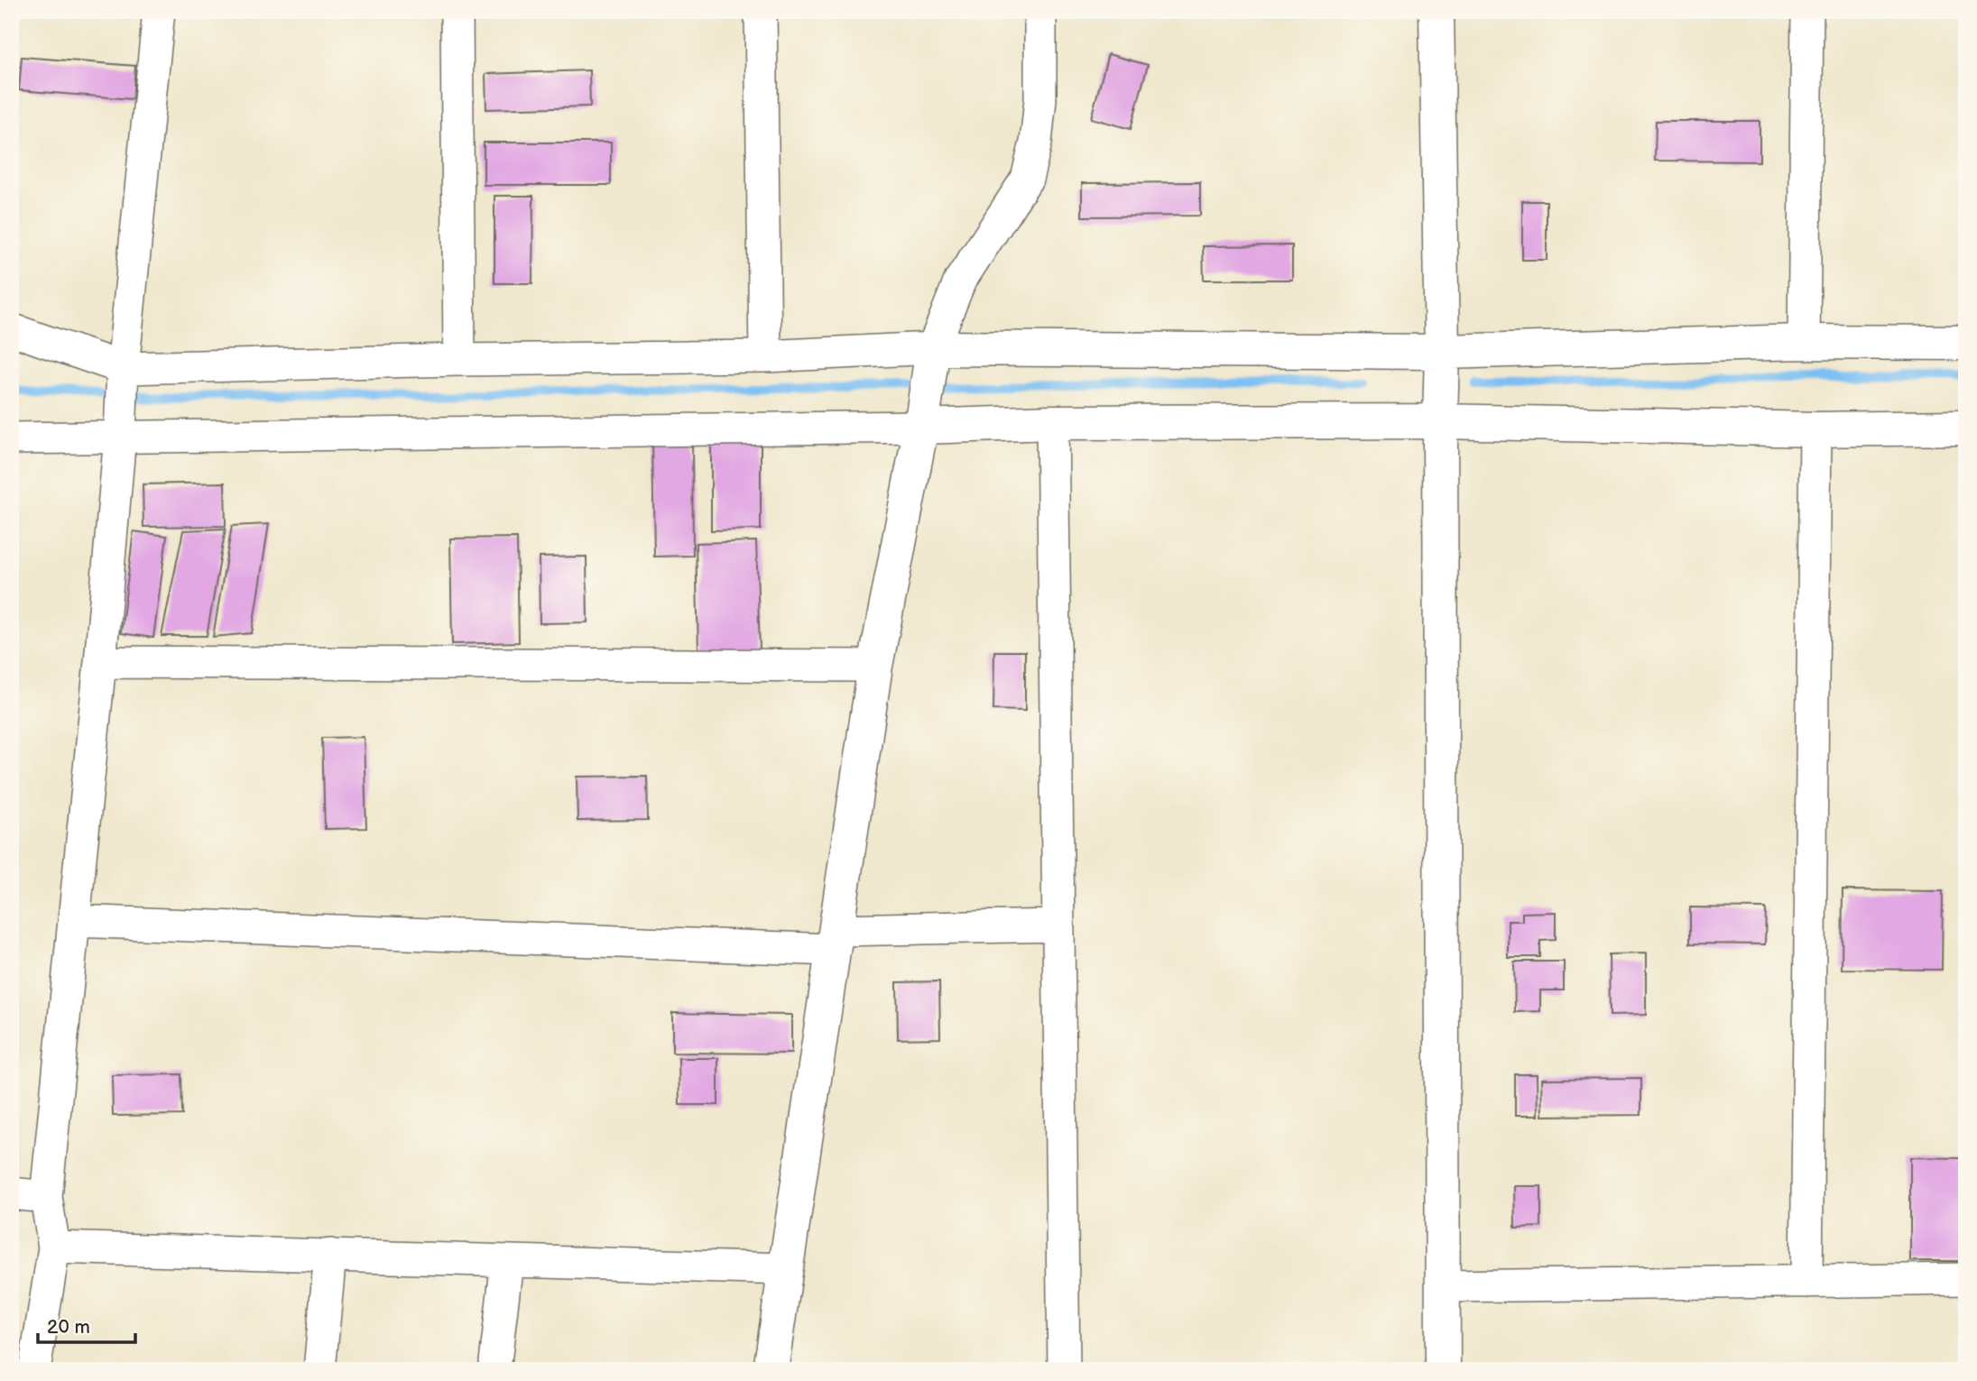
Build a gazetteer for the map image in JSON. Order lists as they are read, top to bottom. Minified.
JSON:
{"scale_bar":"20 m"}
